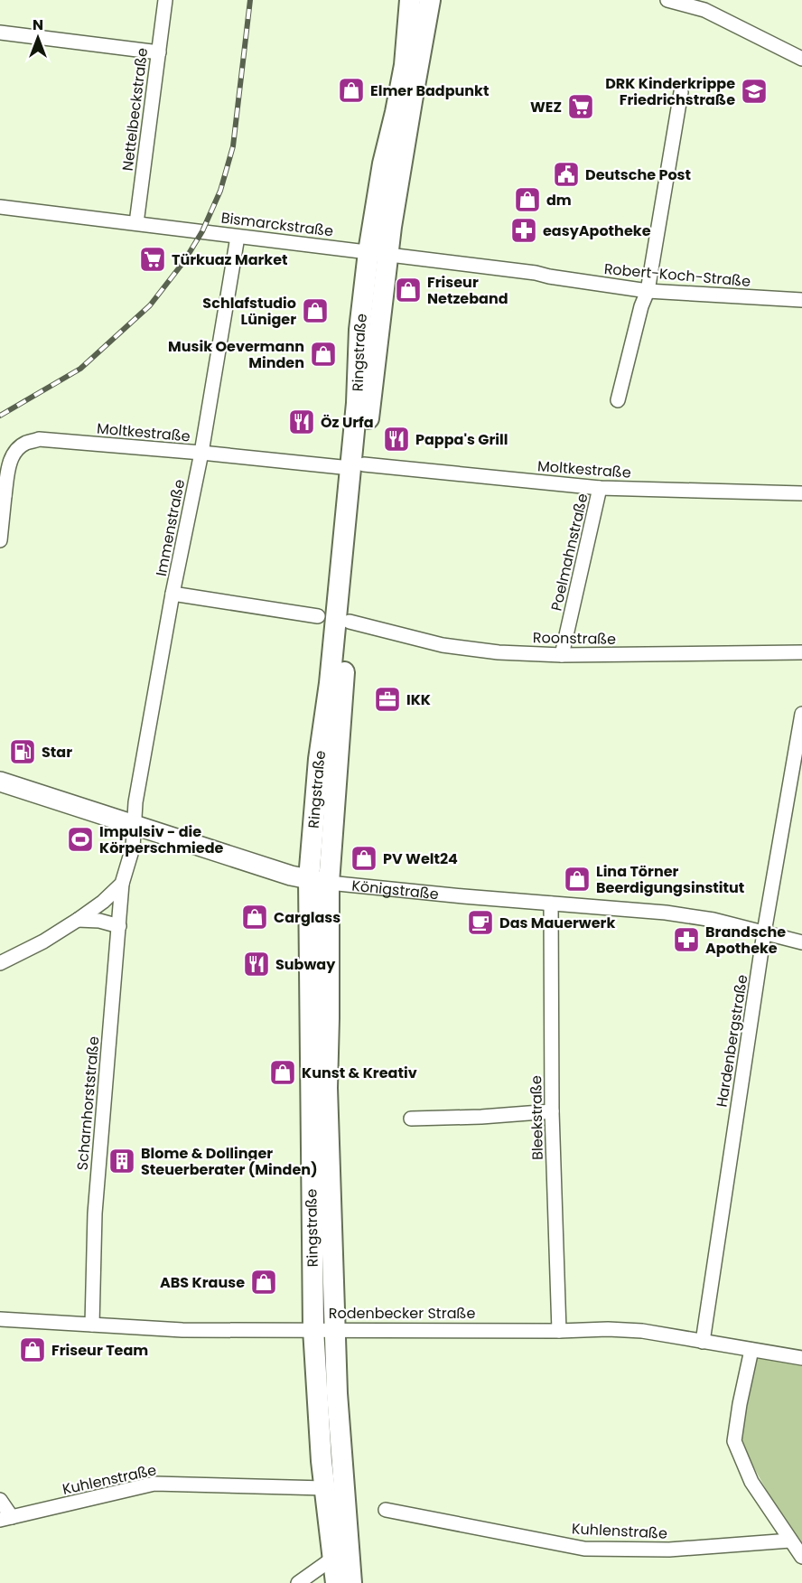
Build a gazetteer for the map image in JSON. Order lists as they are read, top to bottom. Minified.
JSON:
{"streets":{"main road":["Ringstraße","Königstraße"],"street":["Nettelbeckstraße","Bismarckstraße","Robert-Koch-Straße","Moltkestraße","Immenstraße","Poelmahnstraße","Roonstraße","Hardenbergstraße","Scharnhorststraße","Bleekstraße","Rodenbecker Straße","Kuhlenstraße"]},"crossings":[["Nettelbeckstraße","Bismarckstraße"],["Bismarckstraße","Robert-Koch-Straße"],["Bismarckstraße","Ringstraße"],["Bismarckstraße","Immenstraße"],["Ringstraße","Moltkestraße"],["Ringstraße","Roonstraße"],["Ringstraße","Königstraße"],["Ringstraße","Rodenbecker Straße"],["Ringstraße","Kuhlenstraße"],["Moltkestraße","Immenstraße"],["Moltkestraße","Poelmahnstraße"],["Immenstraße","Königstraße"],["Immenstraße","Scharnhorststraße"],["Poelmahnstraße","Roonstraße"],["Königstraße","Hardenbergstraße"],["Königstraße","Bleekstraße"],["Hardenbergstraße","Rodenbecker Straße"],["Scharnhorststraße","Rodenbecker Straße"],["Bleekstraße","Rodenbecker Straße"]],"places":{"shop":["Elmer Badpunkt","dm","Friseur Netzeband","Schlafstudio Lüniger","Musik Oevermann Minden","PV Welt24","Lina Törner Beerdigungsinstitut","Carglass","Kunst & Kreativ","ABS Krause","Friseur Team"],"school or university":["DRK Kinderkrippe Friedrichstraße"],"supermarket":["WEZ","Türkuaz Market"],"public building":["Deutsche Post"],"pharmacy":["easyApotheke","Brandsche Apotheke"],"restaurant":["Öz Urfa","Pappa's Grill","Subway"],"office":["IKK"],"fuel station":["Star"],"sports":["Impulsiv - die Körperschmiede"],"cafe":["Das Mauerwerk"],"building":["Blome & Dollinger Steuerberater (Minden)"]},"north":"top"}
